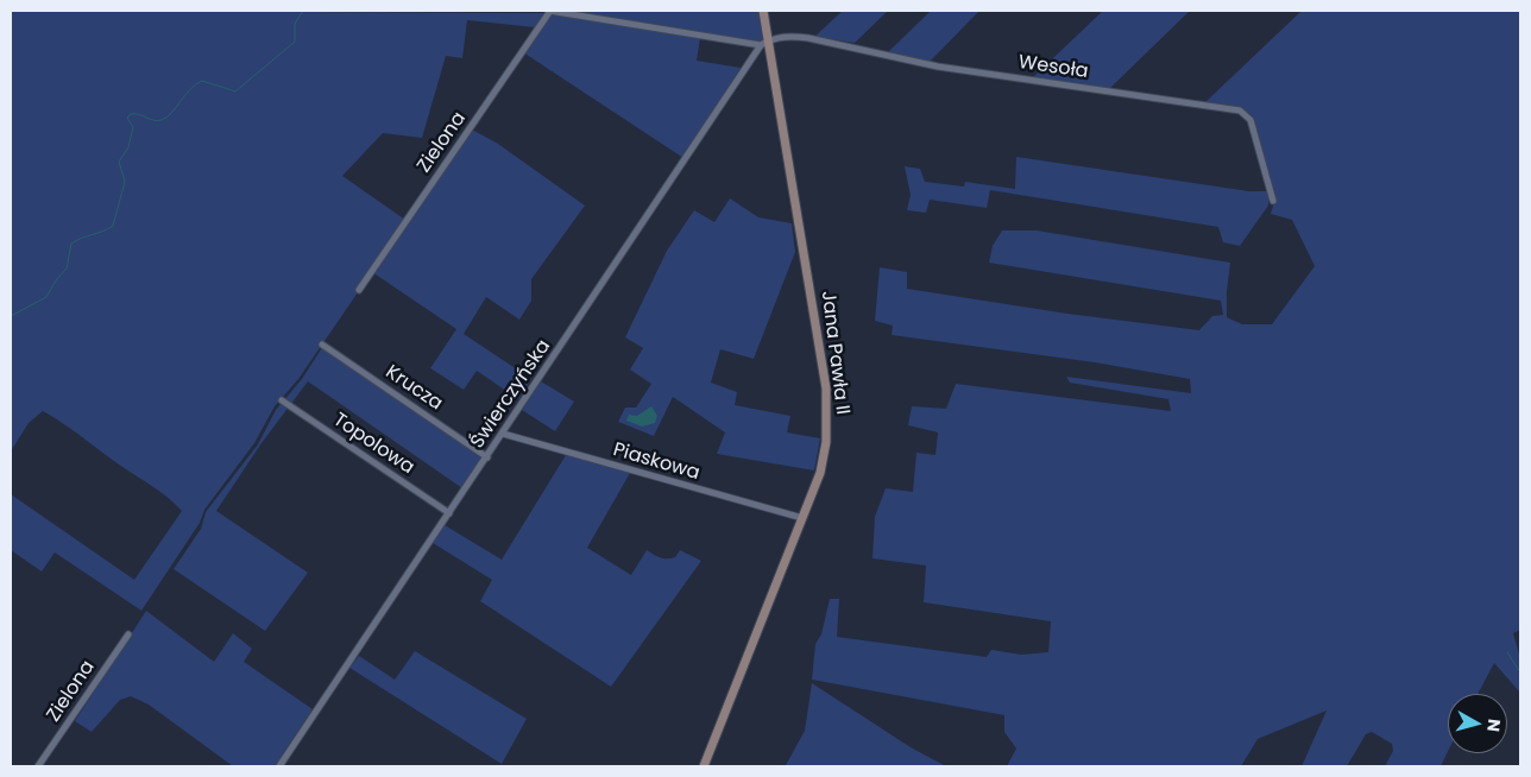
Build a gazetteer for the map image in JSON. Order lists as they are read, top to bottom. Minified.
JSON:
{"streets":{"main road":["Jana Pawła II"],"street":["Wesoła","Zielona","Krucza","Świerczyńska","Topolowa","Piaskowa"]},"crossings":[["Wesoła","Zielona"],["Wesoła","Jana Pawła II"],["Wesoła","Świerczyńska"],["Jana Pawła II","Świerczyńska"],["Jana Pawła II","Piaskowa"],["Krucza","Świerczyńska"],["Świerczyńska","Topolowa"],["Świerczyńska","Piaskowa"]],"north":"right"}
